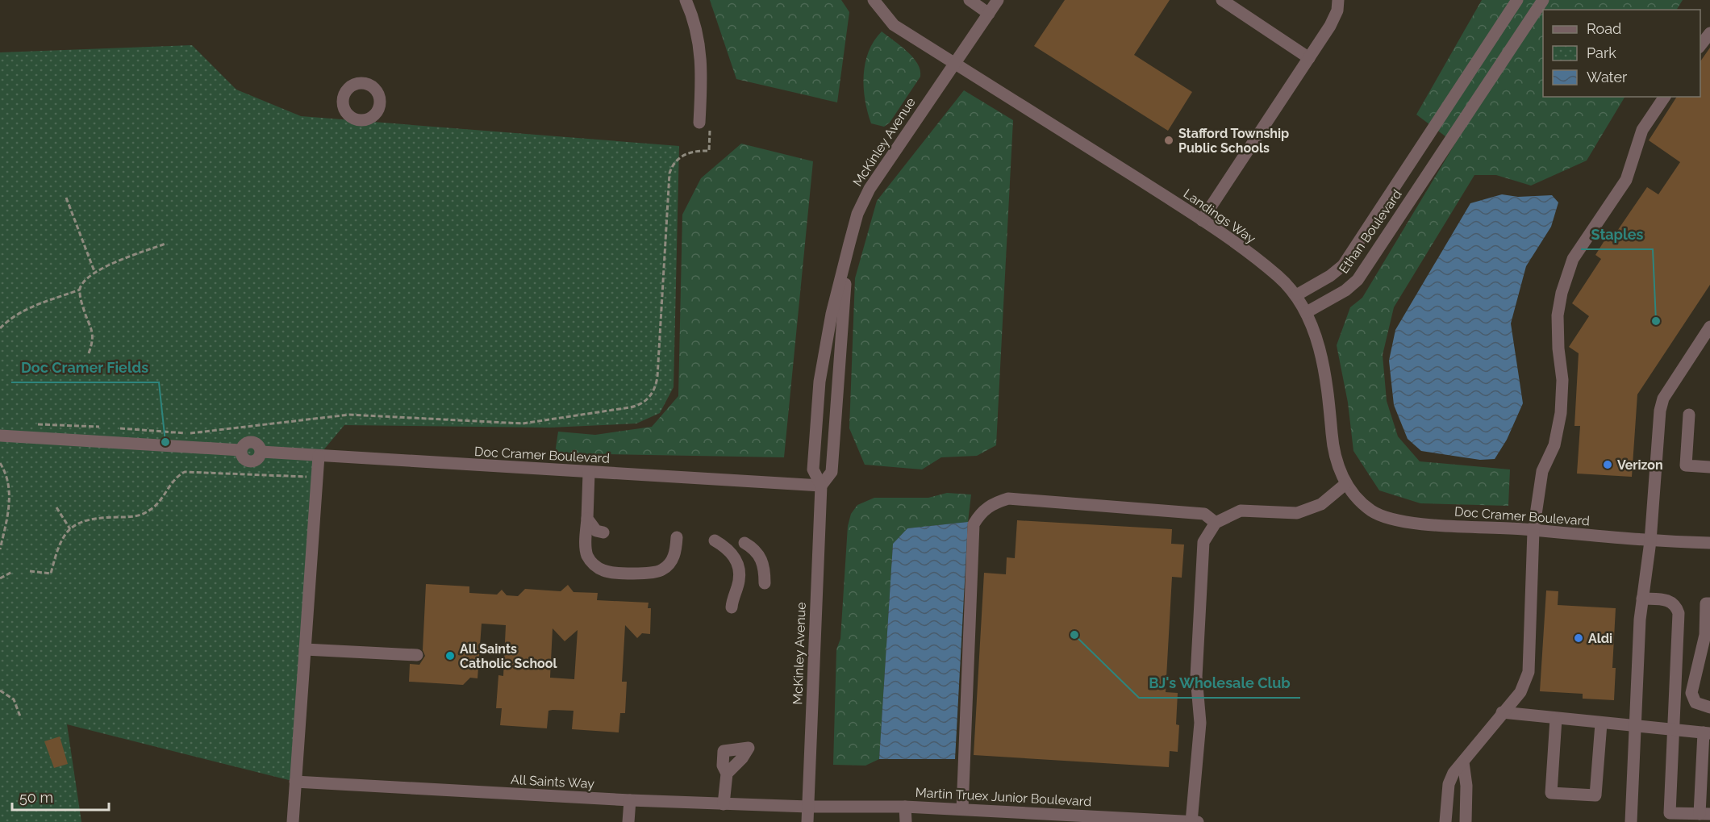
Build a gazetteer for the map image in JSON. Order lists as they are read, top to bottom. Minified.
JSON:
{"streets":{"street":["McKinley Avenue","Landings Way","Ethan Boulevard","Doc Cramer Boulevard","All Saints Way","Martin Truex Junior Boulevard"]},"crossings":[["McKinley Avenue","Landings Way"],["McKinley Avenue","Doc Cramer Boulevard"],["McKinley Avenue","All Saints Way"],["McKinley Avenue","Martin Truex Junior Boulevard"],["Landings Way","Ethan Boulevard"],["Landings Way","Doc Cramer Boulevard"],["All Saints Way","Martin Truex Junior Boulevard"]],"places":["Stafford Township Public Schools","Staples","Doc Cramer Fields","Verizon","BJ's Wholesale Club","Aldi","All Saints Catholic School"],"legend":["Road","Park","Water"],"scale_bar":"50 m"}
